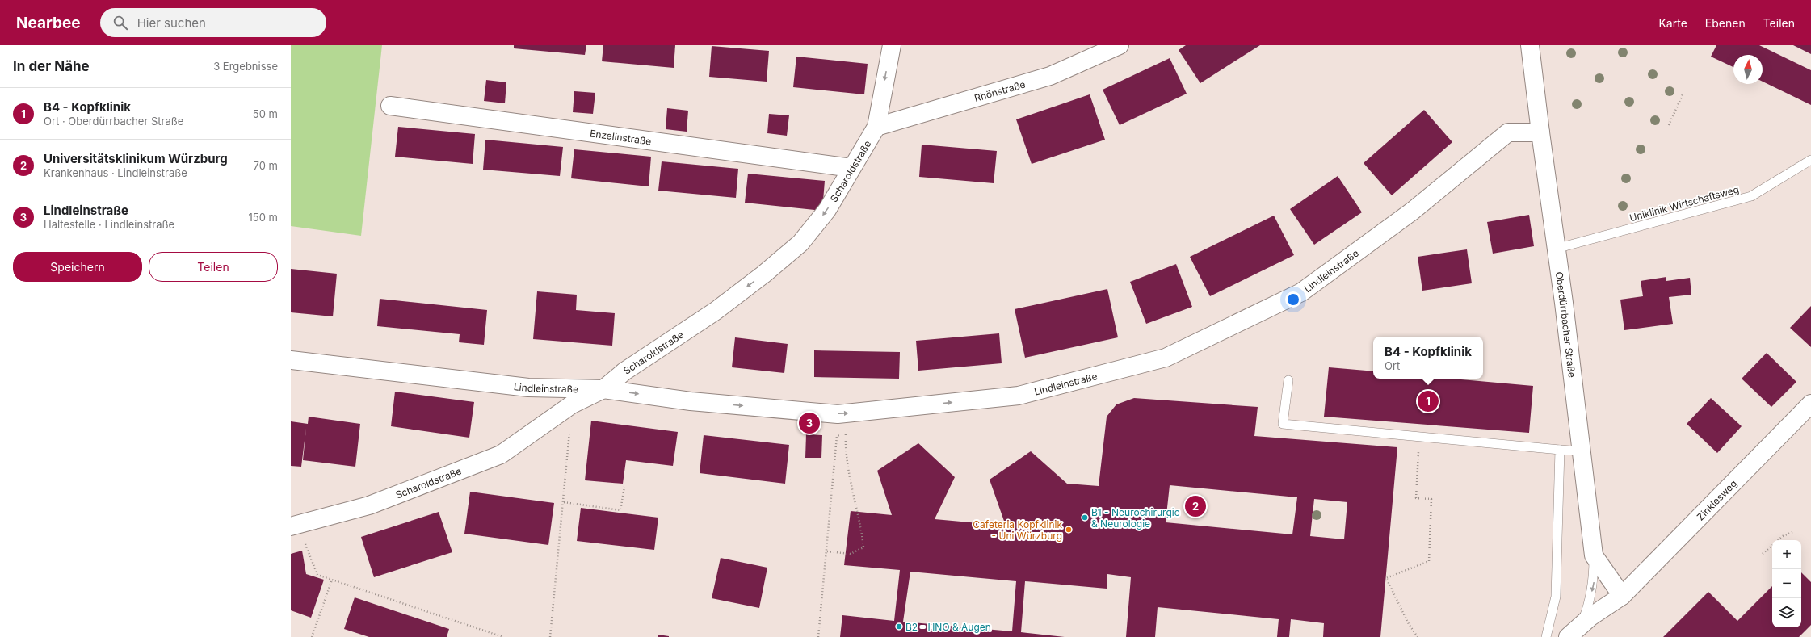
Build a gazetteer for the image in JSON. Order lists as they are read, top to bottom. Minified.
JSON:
{"streets":{"street":["Rhönstraße","Enzelinstraße","Scharoldstraße","Lindleinstraße","Oberdürrbacher Straße","Zinklesweg"],"lane":["Uniklinik Wirtschaftsweg"]},"crossings":[["Rhönstraße","Scharoldstraße"],["Enzelinstraße","Scharoldstraße"],["Scharoldstraße","Lindleinstraße"],["Uniklinik Wirtschaftsweg","Oberdürrbacher Straße"],["Lindleinstraße","Oberdürrbacher Straße"],["Oberdürrbacher Straße","Zinklesweg"]],"one_way":["Scharoldstraße","Lindleinstraße"],"places":["B1 - Neurochirurgie & Neurologie","Cafeteria Kopfklinik - Uni Würzburg","B2 - HNO & Augen"],"north":"top","page":{"header":"Nearbee","search":"Hier suchen","nav":["Karte","Ebenen","Teilen"],"heading":["In der Nähe","3 Ergebnisse"],"list":[{"mark":"1","name":"B4 - Kopfklinik","note":"Ort · Oberdürrbacher Straße","value":"50 m"},{"mark":"2","name":"Universitätsklinikum Würzburg","note":"Krankenhaus · Lindleinstraße","value":"70 m"},{"mark":"3","name":"Lindleinstraße","note":"Haltestelle · Lindleinstraße","value":"150 m"}],"buttons":["Speichern","Teilen"],"popup":["B4 - Kopfklinik","Ort"],"pins":["1","3","2"],"map_buttons":["+","−"]}}
